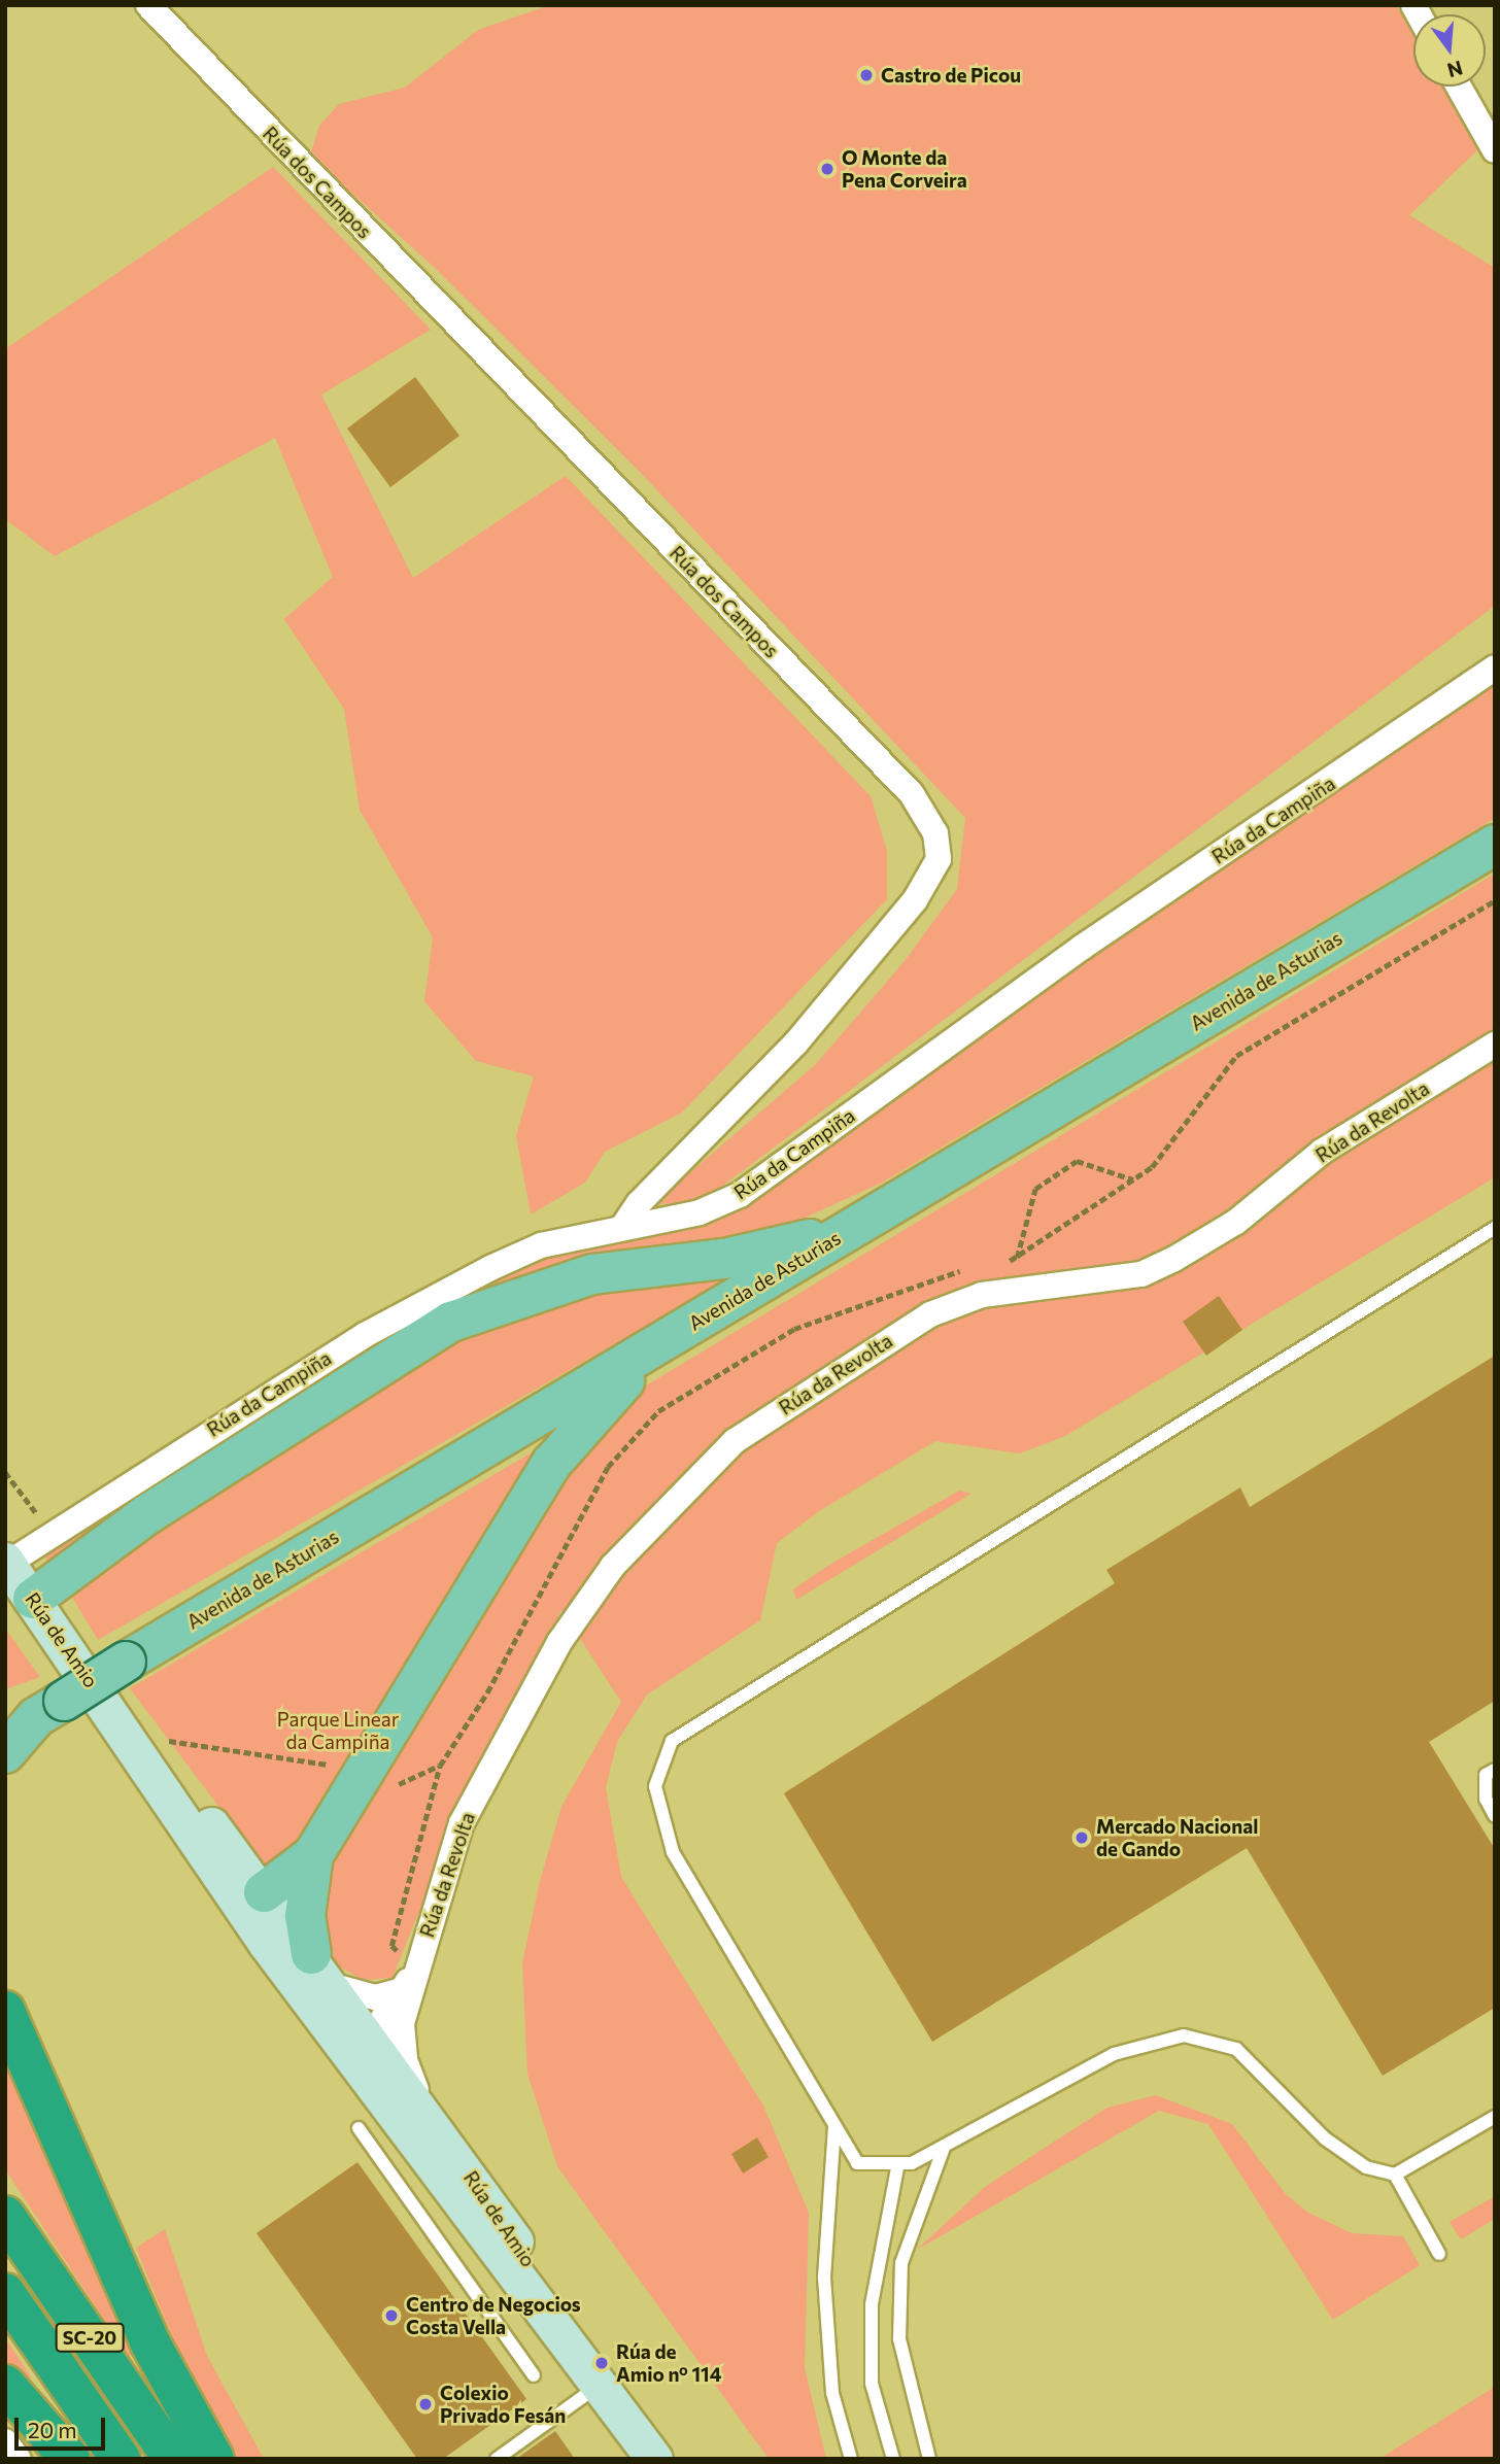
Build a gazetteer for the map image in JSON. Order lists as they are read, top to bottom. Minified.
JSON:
{"streets":{"highway":["SC-20"],"main road":["Avenida de Asturias"],"street":["Rúa dos Campos","Rúa da Campiña","Rúa da Revolta","Rúa de Amio"]},"crossings":[["Rúa dos Campos","Rúa da Campiña"],["Rúa da Campiña","Rúa de Amio"],["Rúa da Revolta","Rúa de Amio"]],"parks":["Parque Linear da Campiña"],"places":["Castro de Picou","O Monte da Pena Corveira","Mercado Nacional de Gando","Centro de Negocios Costa Vella","Rúa de Amio nº 114","Colexio Privado Fesán"],"scale_bar":"20 m","north":"bottom"}
